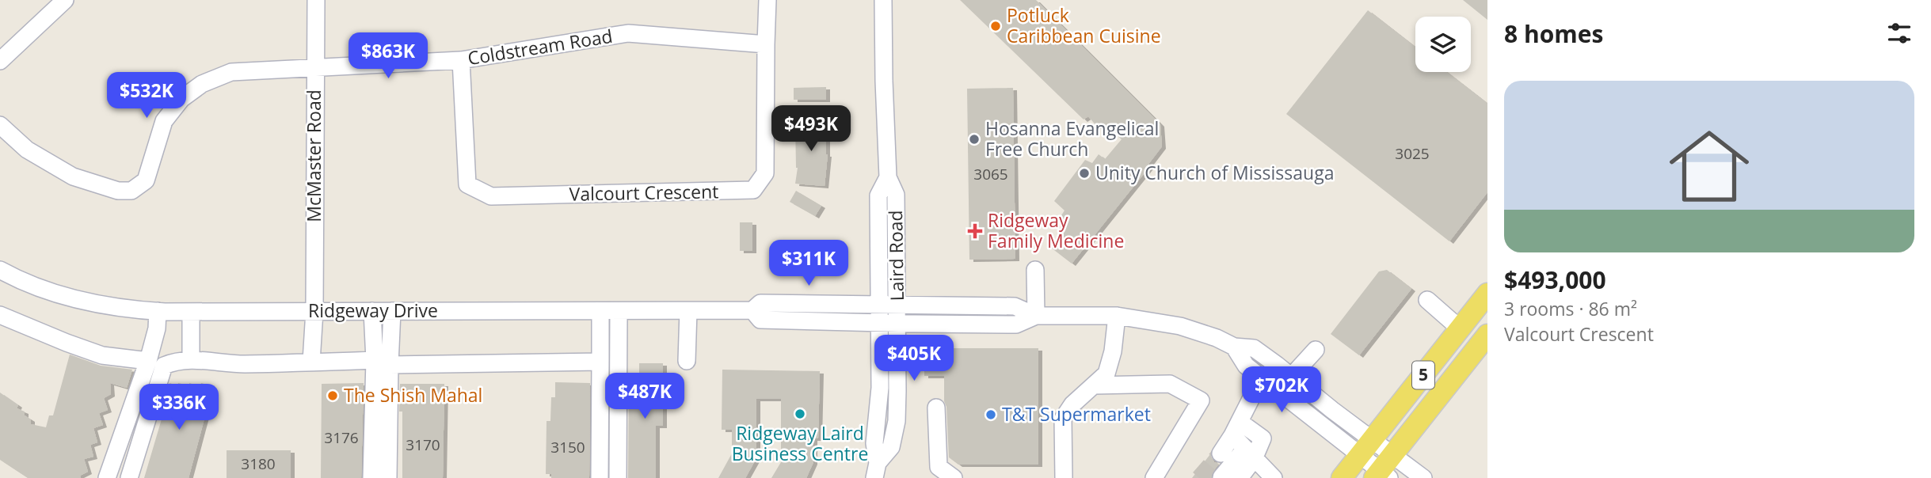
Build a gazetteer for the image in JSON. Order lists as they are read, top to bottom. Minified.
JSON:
{"streets":{"main road":["5"],"street":["Coldstream Road","McMaster Road","Valcourt Crescent","Laird Road","Ridgeway Drive"]},"crossings":[["Coldstream Road","McMaster Road"],["Coldstream Road","Valcourt Crescent"],["McMaster Road","Ridgeway Drive"],["Laird Road","Ridgeway Drive"],["Ridgeway Drive","5"]],"places":{"other":["Potluck Caribbean Cuisine","Hosanna Evangelical Free Church","Unity Church of Mississauga","The Shish Mahal","Ridgeway Laird Business Centre","T&T Supermarket"],"health":["Ridgeway Family Medicine"]},"house_numbers":["3025","3065","3176","3170","3150","3180"],"page":{"heading":"8 homes","price":["$863K","$532K","$493K","$311K","$405K","$702K","$487K","$336K"],"list":[{"name":"$493,000","note":"3 rooms · 86 m² · Valcourt Crescent"}]}}
